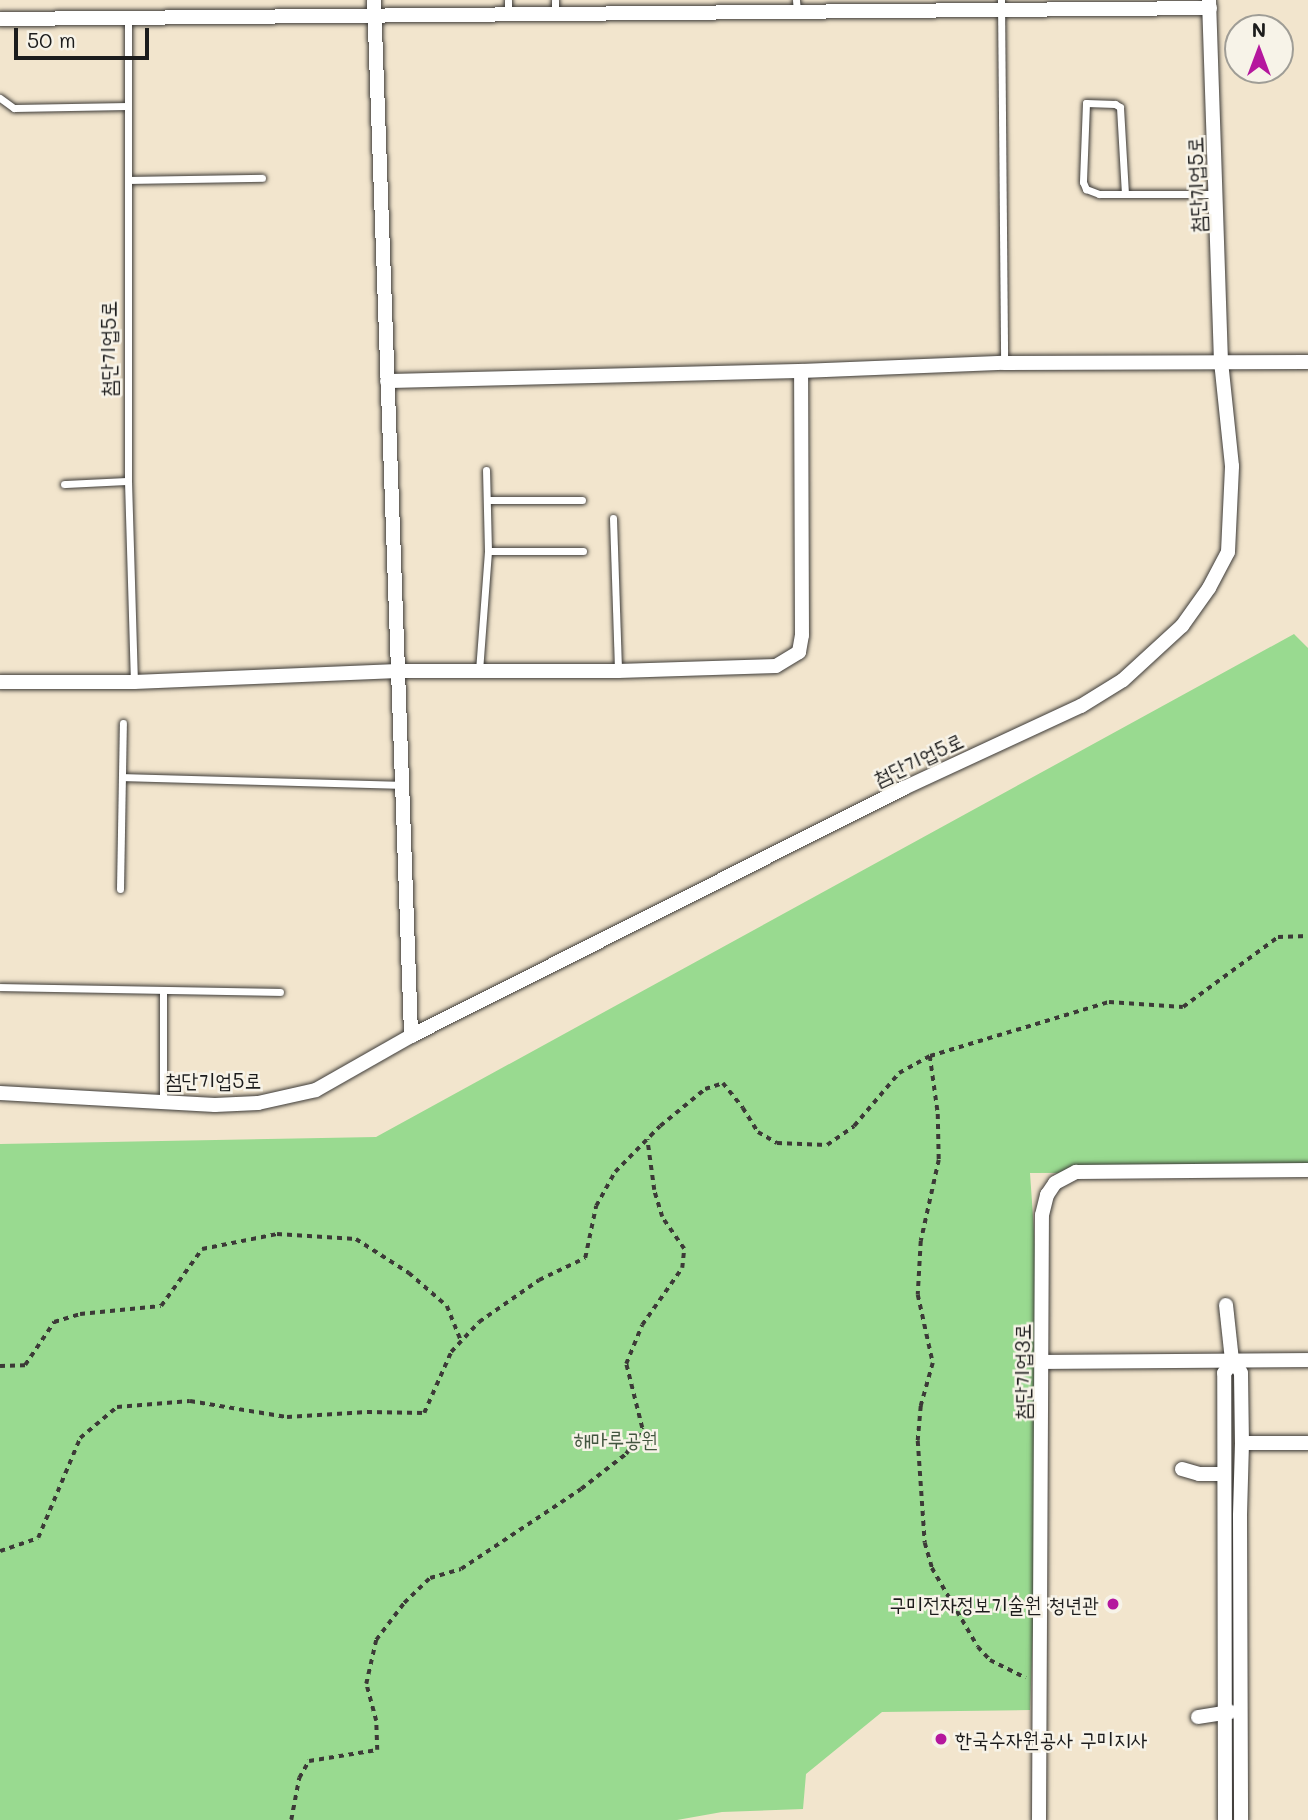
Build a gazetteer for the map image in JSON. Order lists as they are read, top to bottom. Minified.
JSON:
{"streets":{"street":["첨단기업5로","첨단기업3로"]},"parks":["해마루공원"],"places":["구미전자정보기술원 청년관","한국수자원공사 구미지사"],"scale_bar":"50 m","north":"top"}
